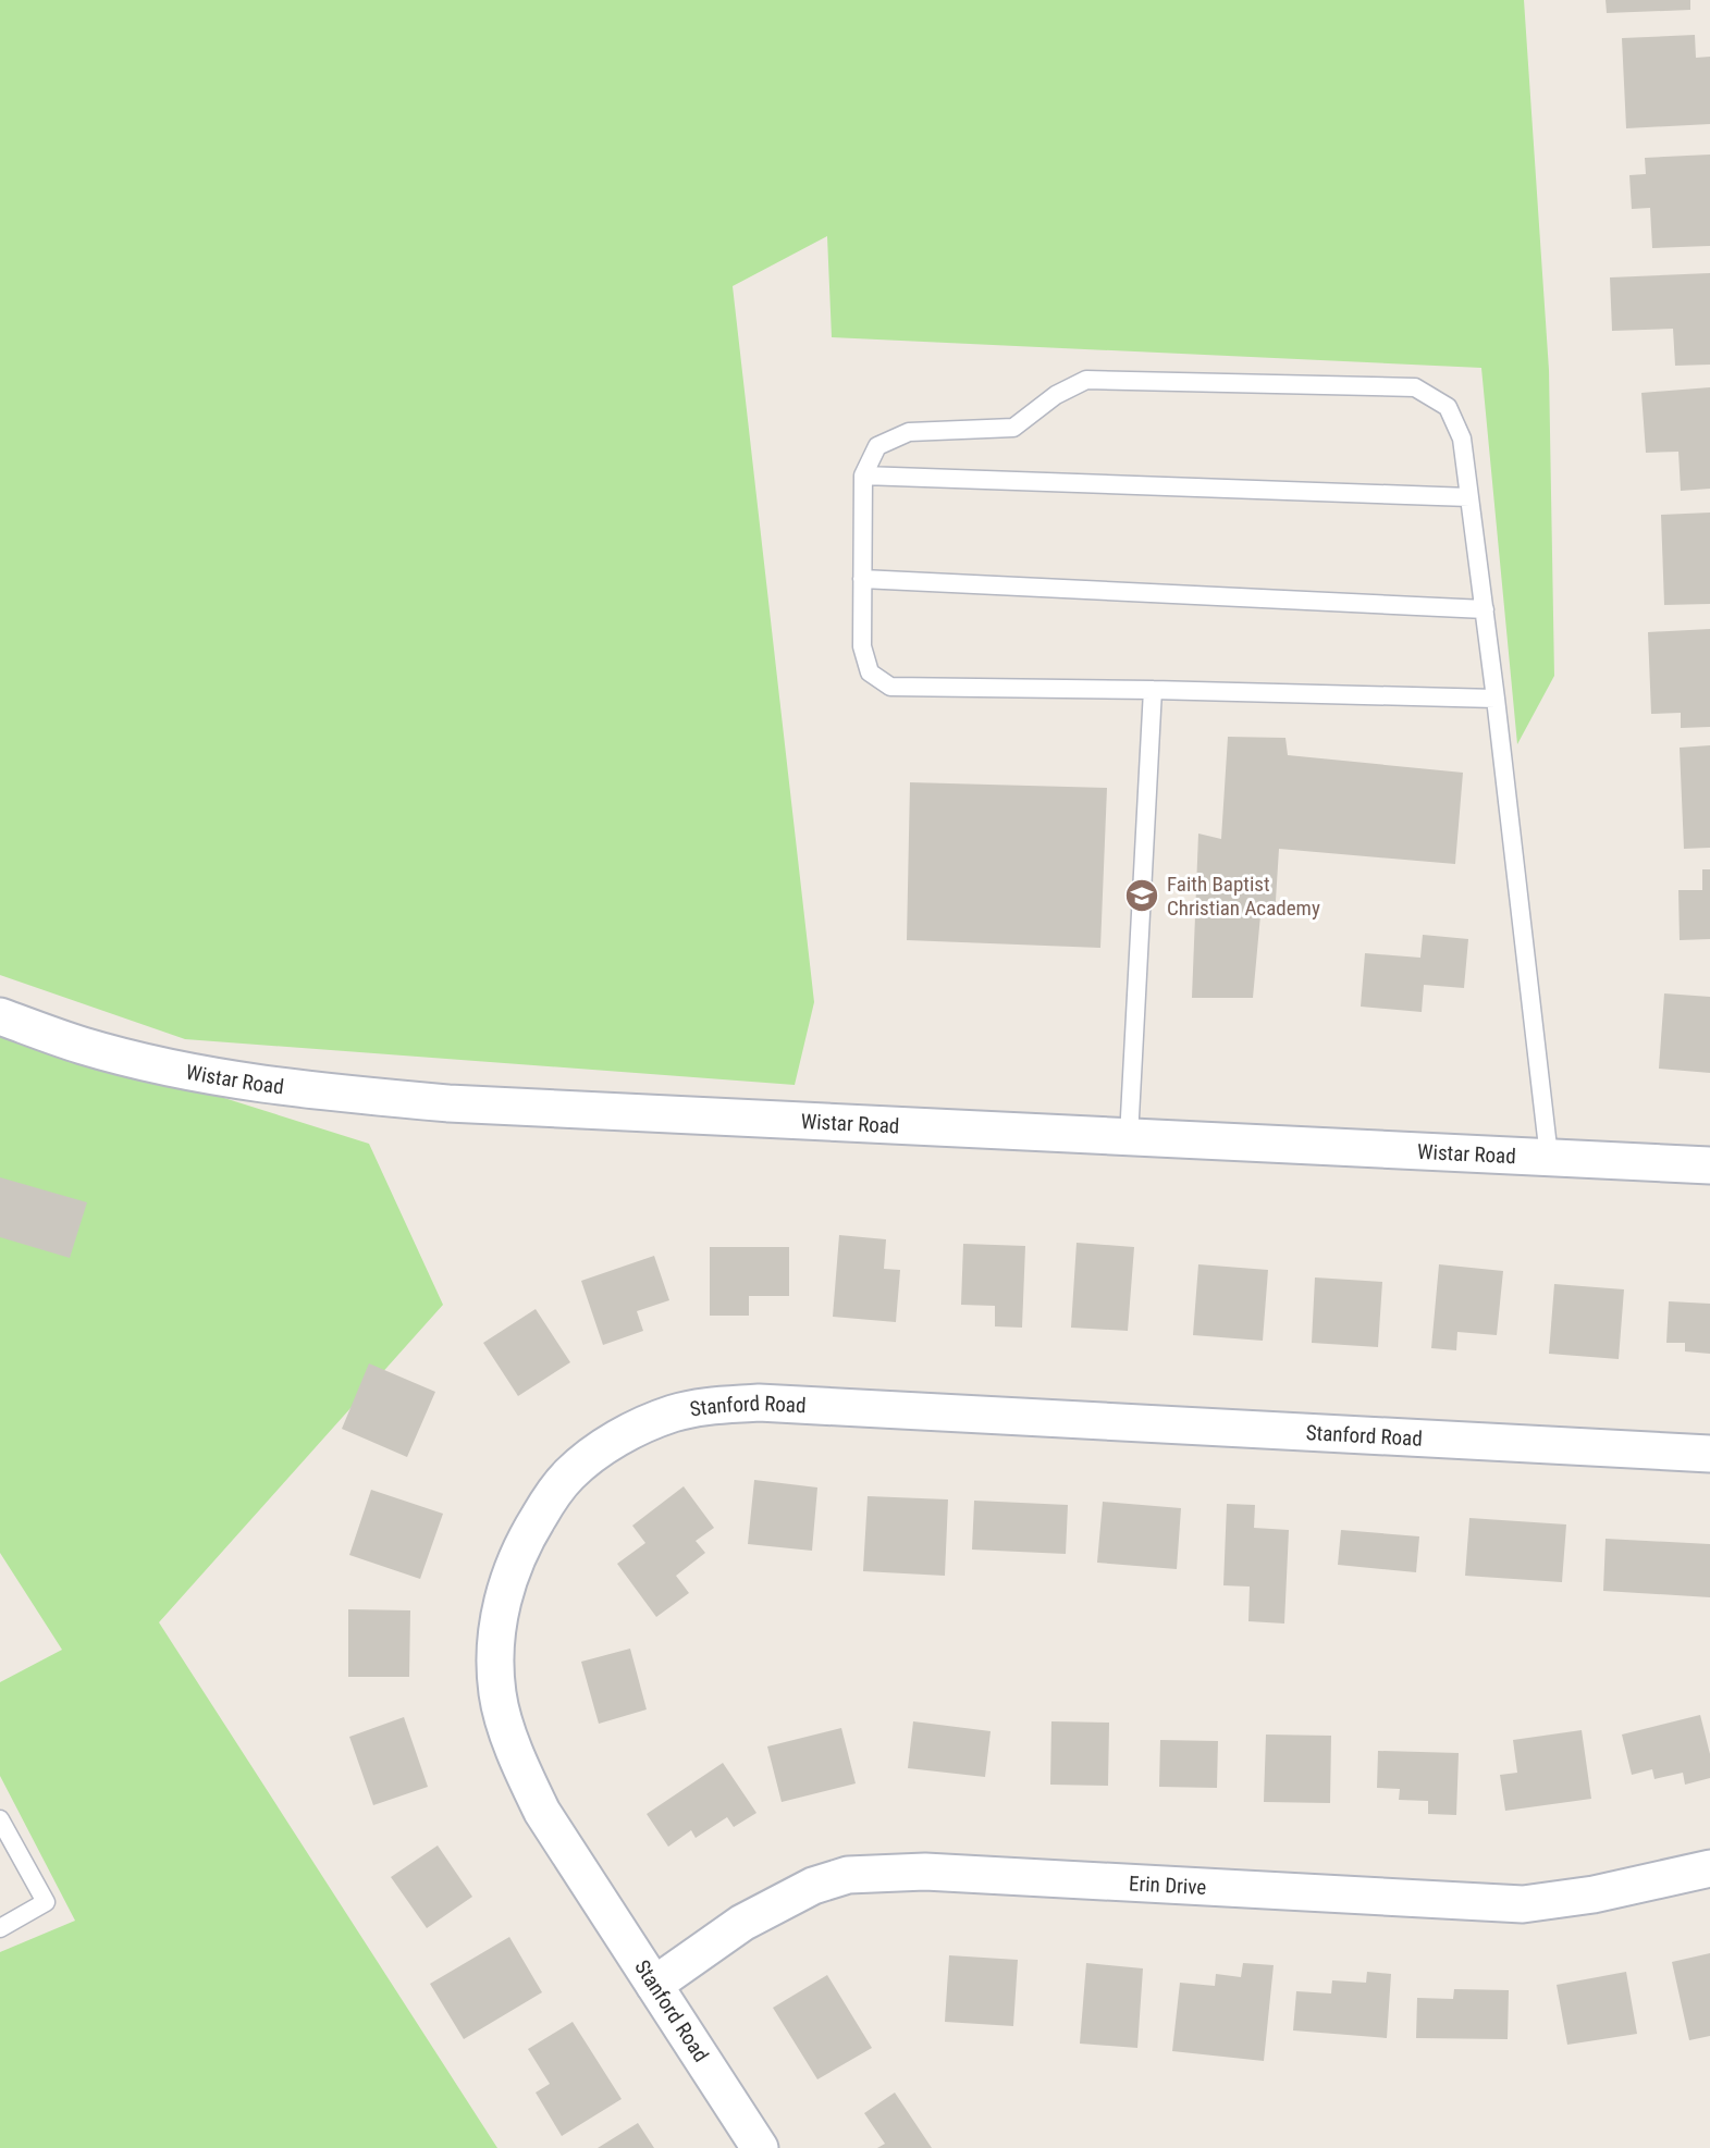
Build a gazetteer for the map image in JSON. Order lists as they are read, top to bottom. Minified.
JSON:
{"streets":{"street":["Wistar Road","Stanford Road","Erin Drive"]},"crossings":[["Stanford Road","Erin Drive"]],"places":{"school or university":["Faith Baptist Christian Academy"]}}
